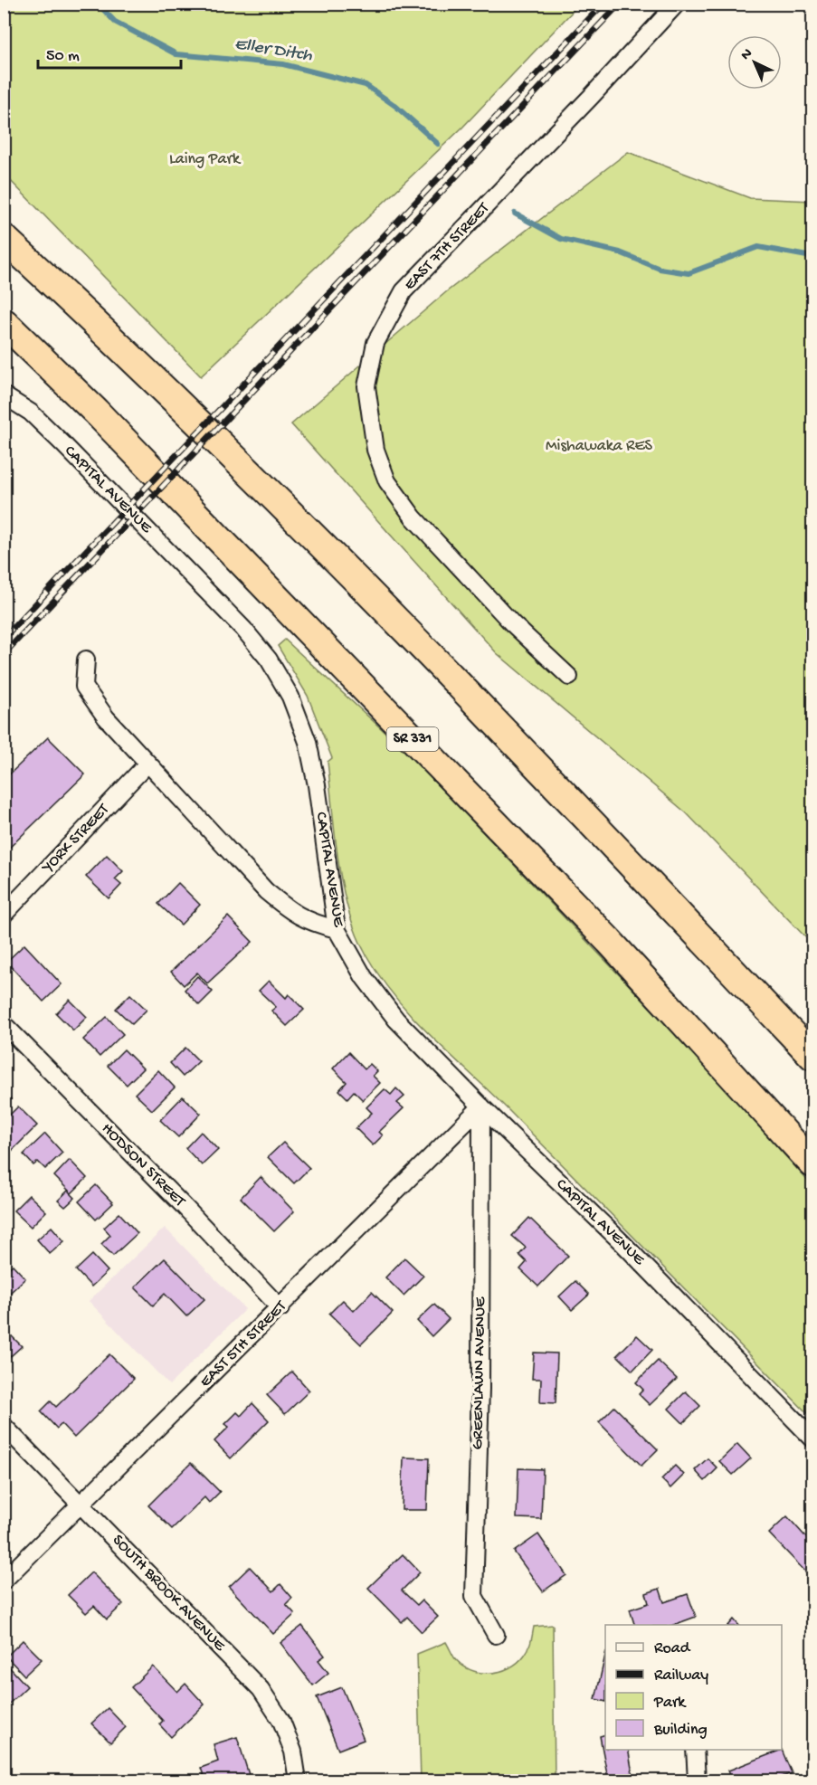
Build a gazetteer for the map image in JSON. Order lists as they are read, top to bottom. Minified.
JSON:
{"streets":{"highway":["SR 331"],"street":["EAST 7TH STREET","CAPITAL AVENUE","YORK STREET","HODSON STREET","EAST 5TH STREET","GREENLAWN AVENUE","SOUTH BROOK AVENUE"]},"crossings":[["CAPITAL AVENUE","EAST 5TH STREET"],["CAPITAL AVENUE","GREENLAWN AVENUE"],["HODSON STREET","EAST 5TH STREET"],["EAST 5TH STREET","GREENLAWN AVENUE"],["EAST 5TH STREET","SOUTH BROOK AVENUE"]],"water":["Eller Ditch"],"parks":["Laing Park","Mishawaka RES"],"legend":["Road","Railway","Park","Building"],"scale_bar":"50 m","north":"top left"}
